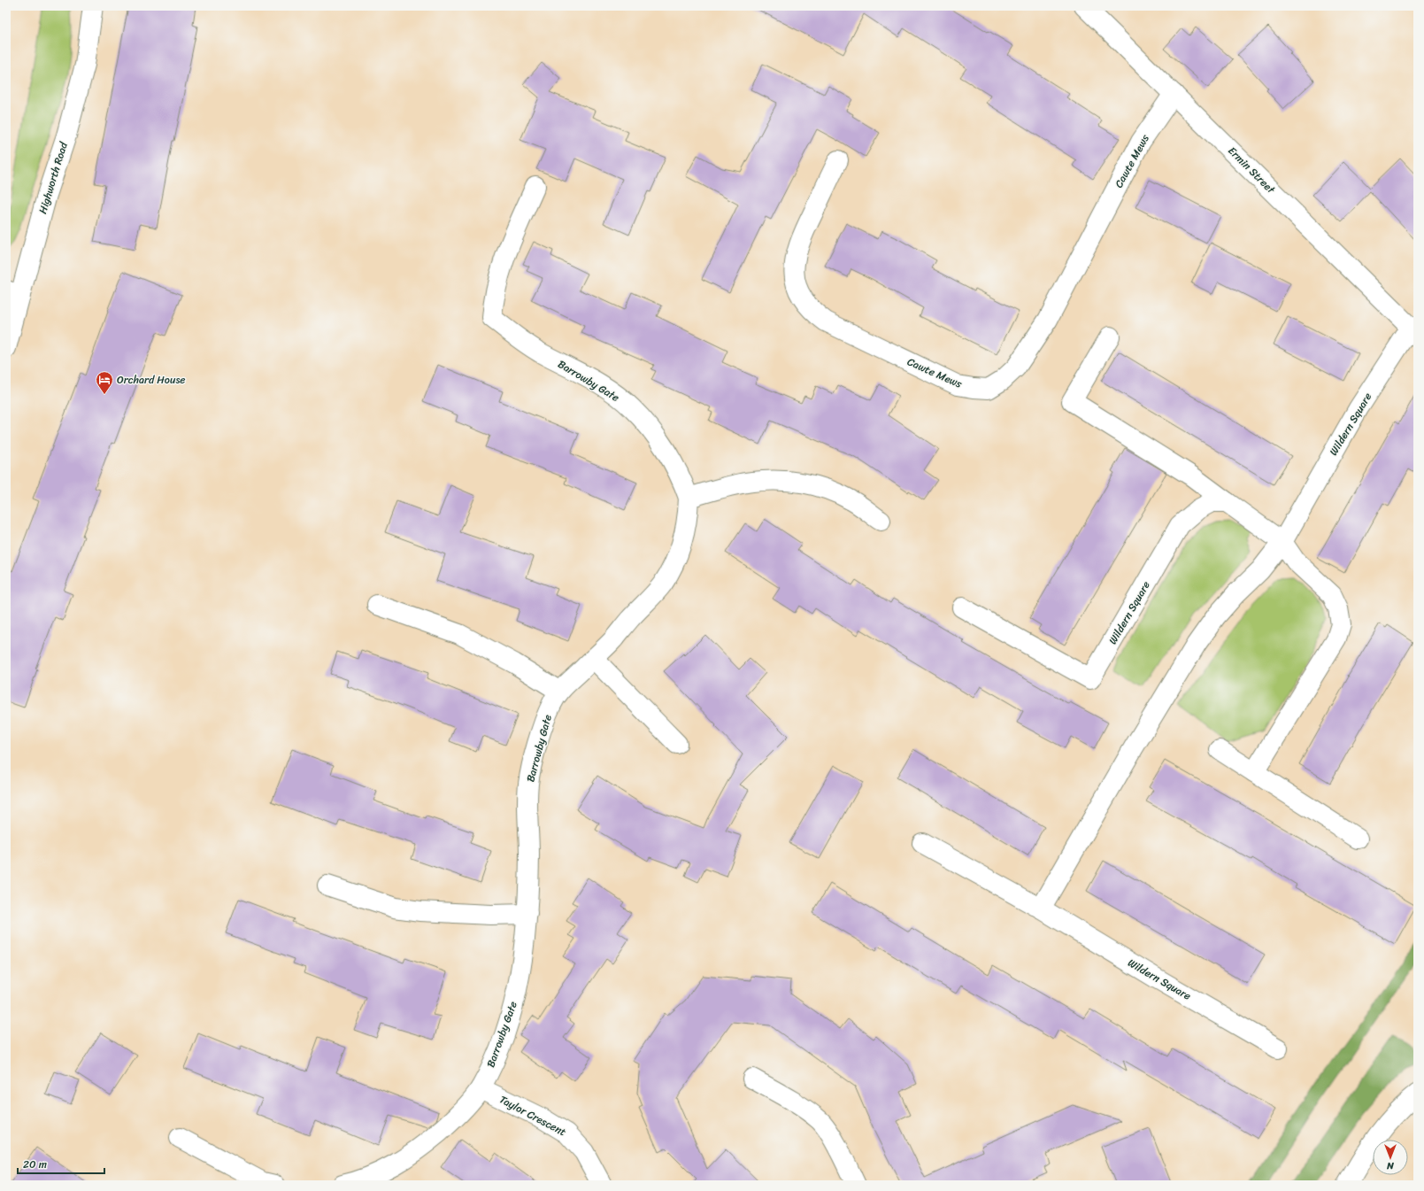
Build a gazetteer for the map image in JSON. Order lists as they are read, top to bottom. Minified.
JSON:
{"streets":{"street":["Cawte Mews","Ermin Street","Highworth Road","Barrowby Gate","Wildern Square","Taylor Crescent"]},"crossings":[["Cawte Mews","Ermin Street"],["Ermin Street","Wildern Square"],["Barrowby Gate","Taylor Crescent"]],"places":{"hotel":["Orchard House"]},"scale_bar":"20 m","north":"bottom"}
